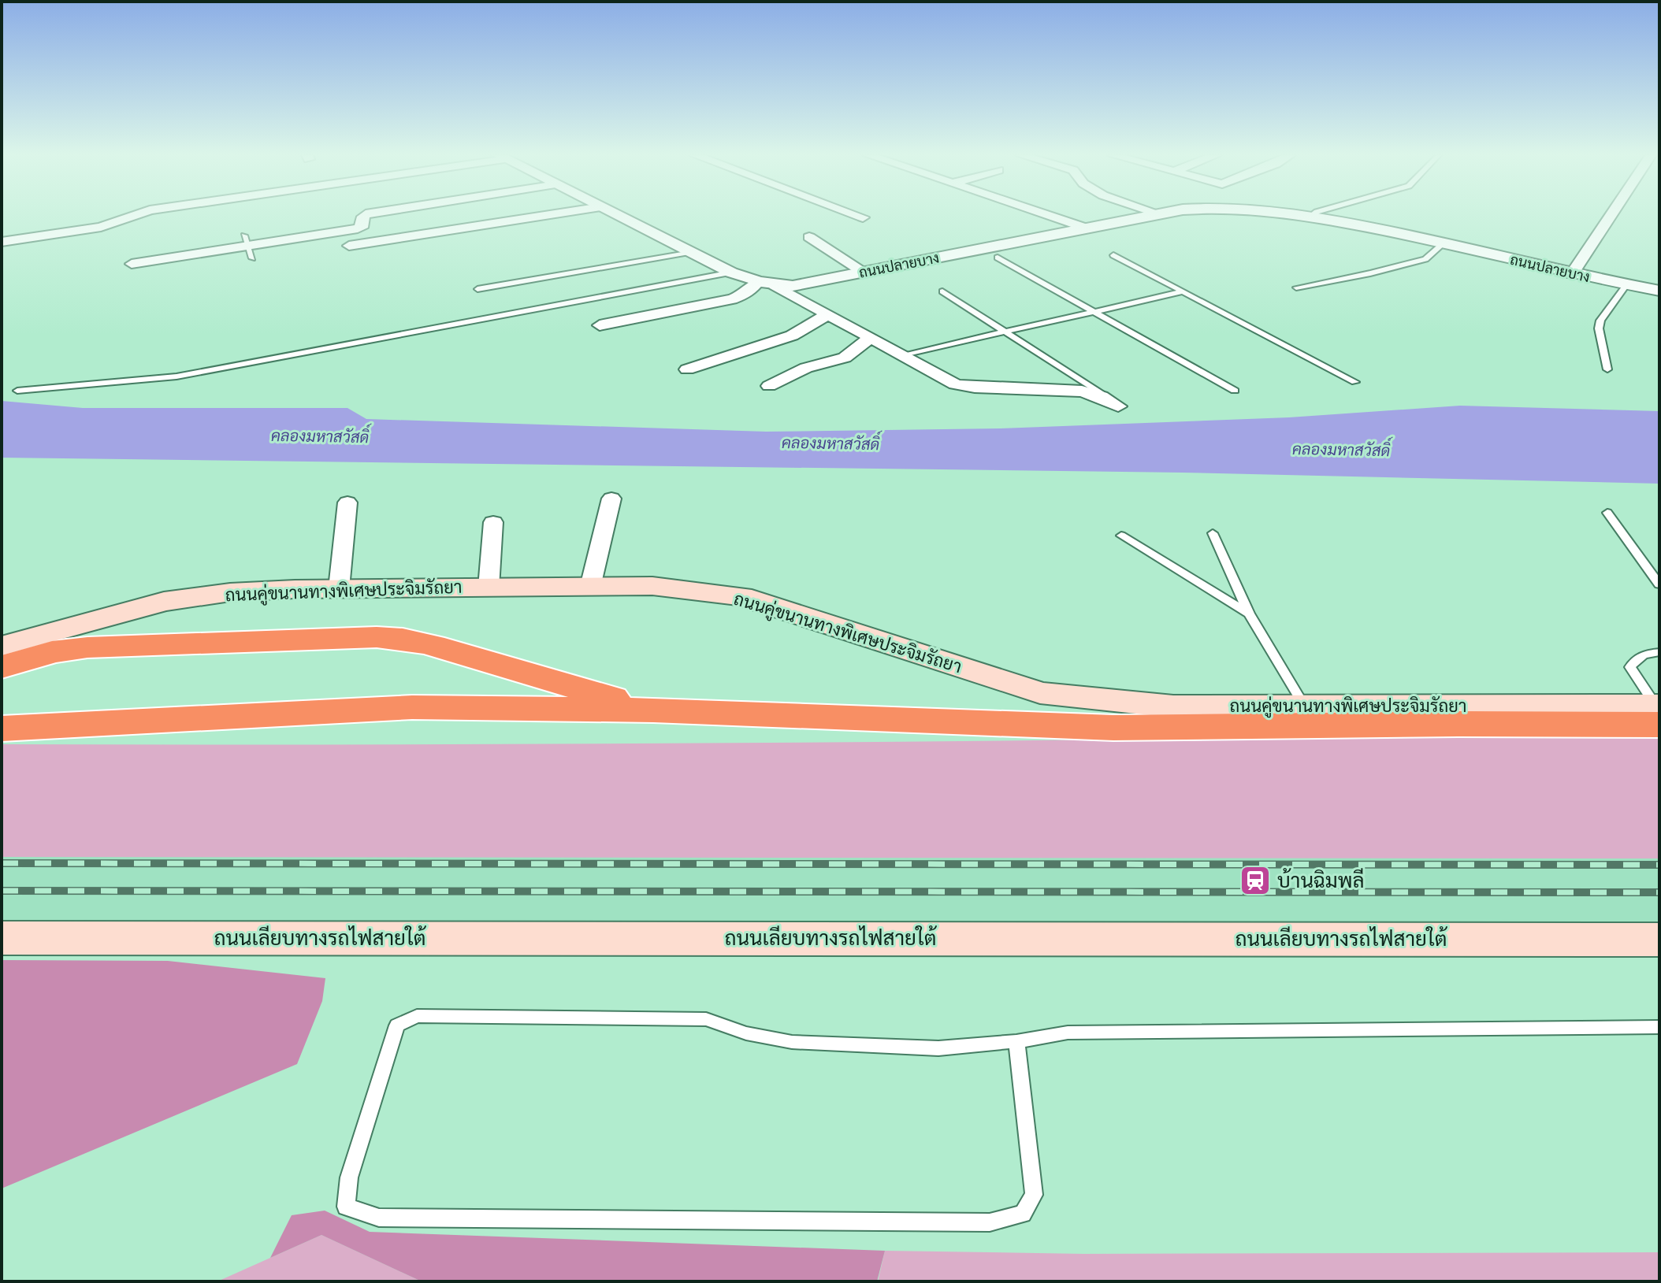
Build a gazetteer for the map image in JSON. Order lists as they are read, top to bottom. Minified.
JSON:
{"streets":{"main road":["ถนนคู่ขนานทางพิเศษประจิมรัถยา","ถนนเลียบทางรถไฟสายใต้"],"street":["ถนนปลายบาง"]},"water":["คลองมหาสวัสดิ์"],"places":{"station":["บ้านฉิมพลี"]}}
